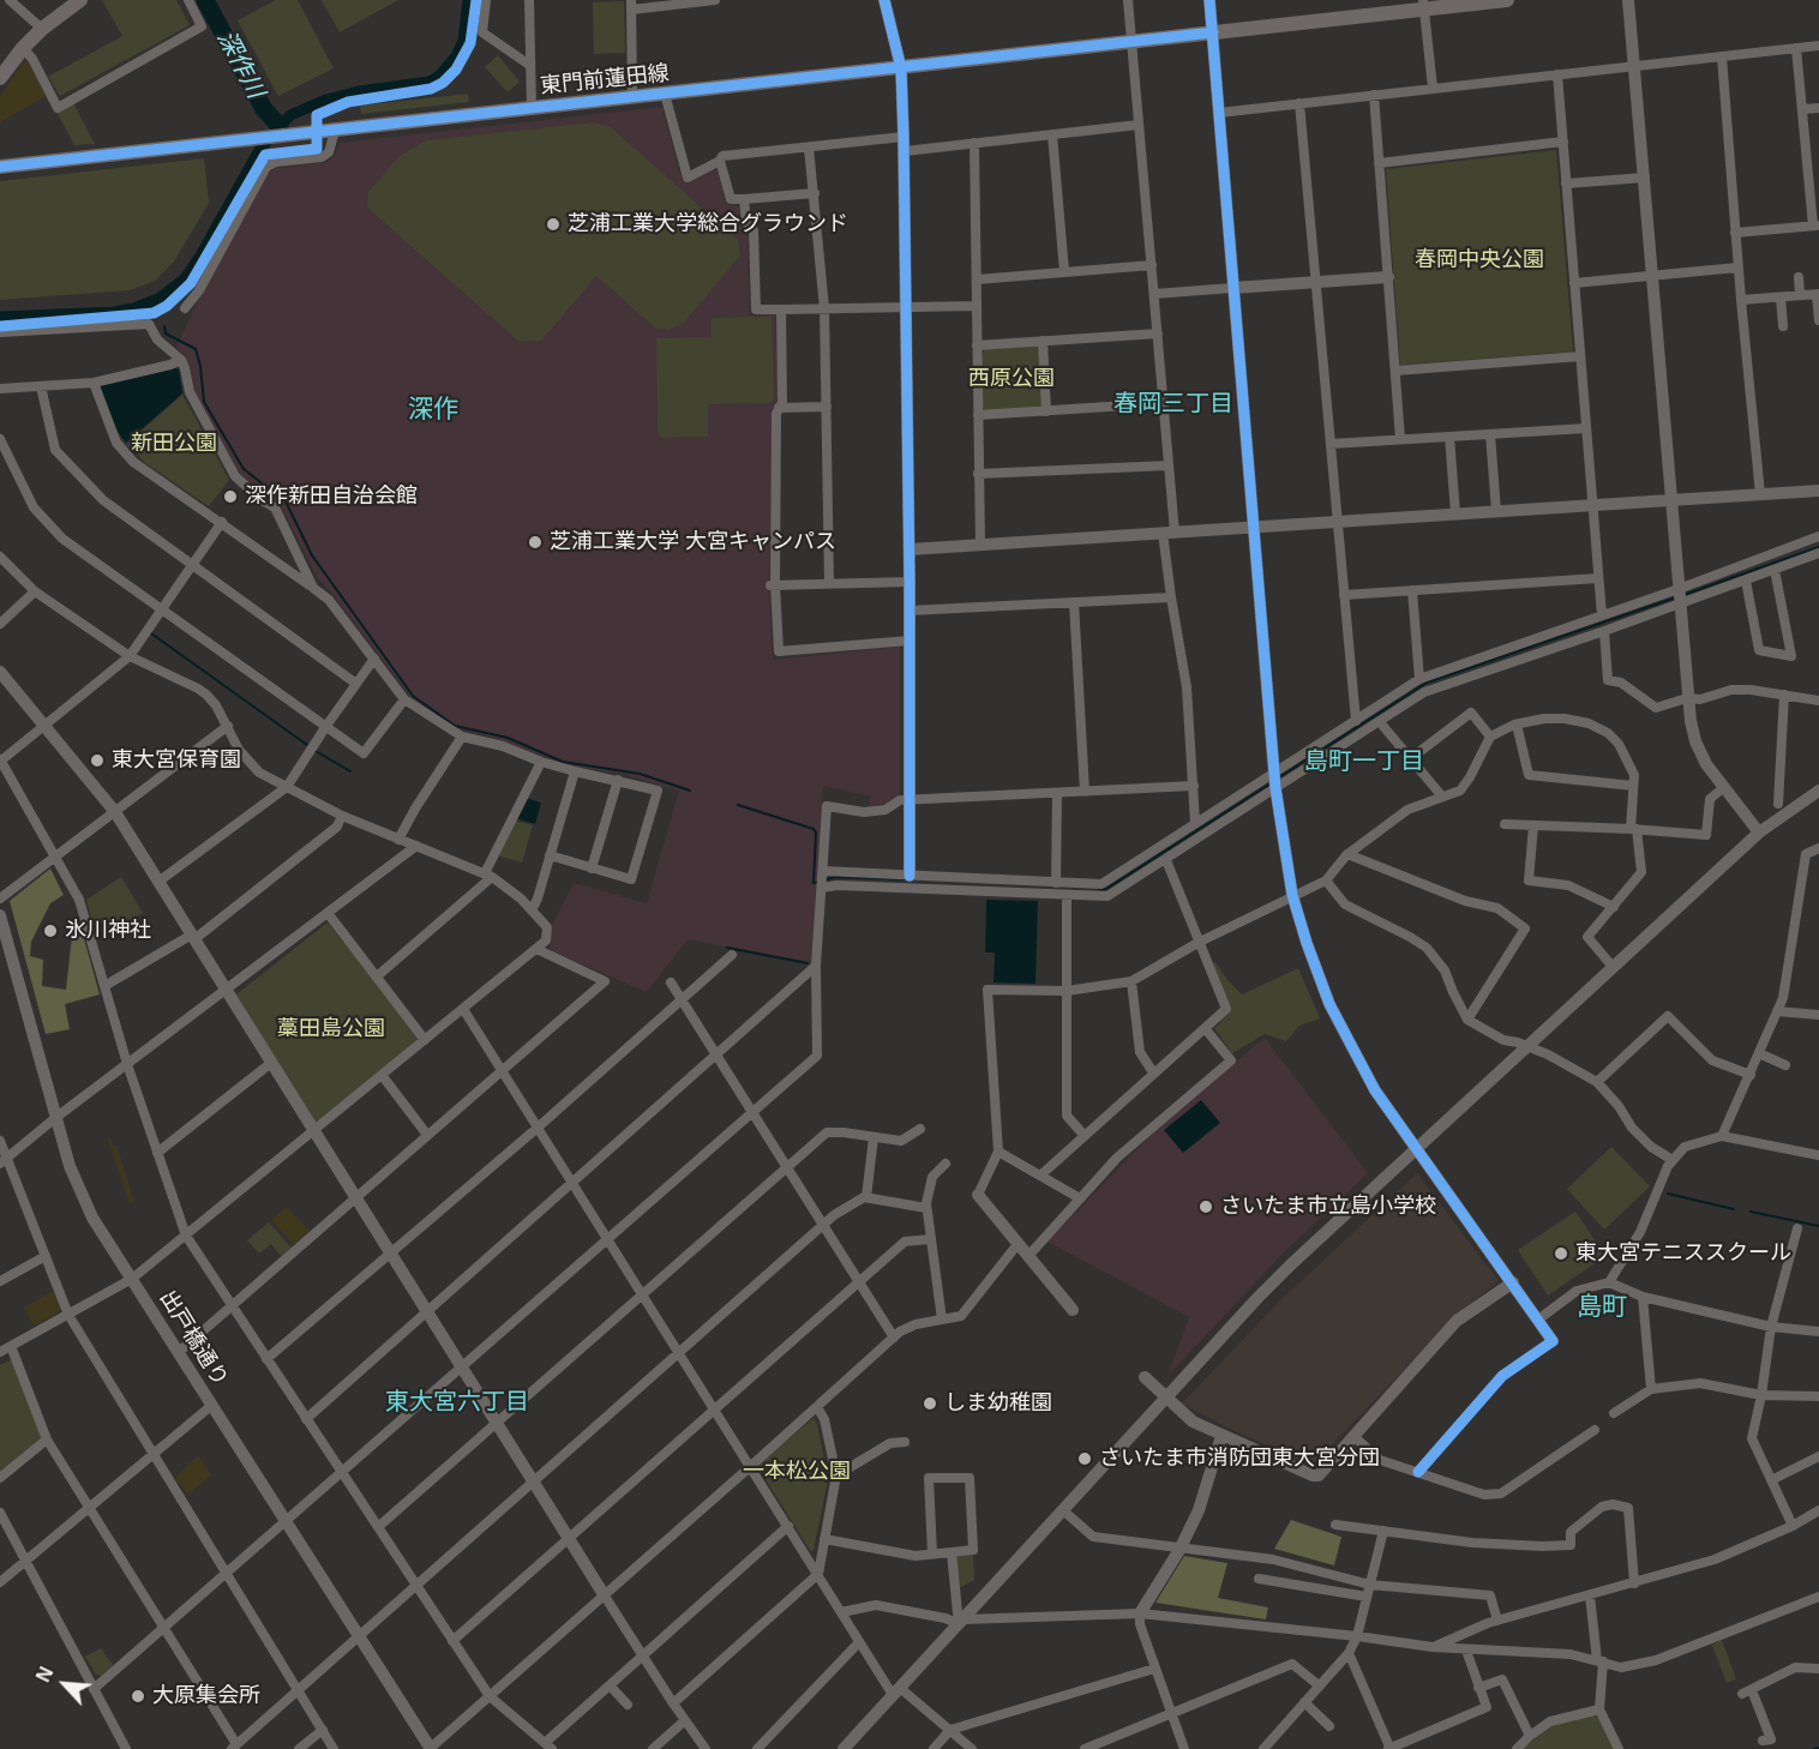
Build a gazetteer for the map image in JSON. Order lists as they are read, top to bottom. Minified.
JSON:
{"streets":{"main road":["東門前蓮田線"],"street":["出戸橋通り"]},"districts":["春岡三丁目","深作","島町一丁目","島町","東大宮六丁目"],"water":["深作川"],"parks":["春岡中央公園","西原公園","新田公園","藁田島公園","一本松公園"],"places":["芝浦工業大学総合グラウンド","深作新田自治会館","芝浦工業大学 大宮キャンパス","東大宮保育園","氷川神社","さいたま市立島小学校","東大宮テニススクール","しま幼稚園","さいたま市消防団東大宮分団","大原集会所"],"north":"top left"}
